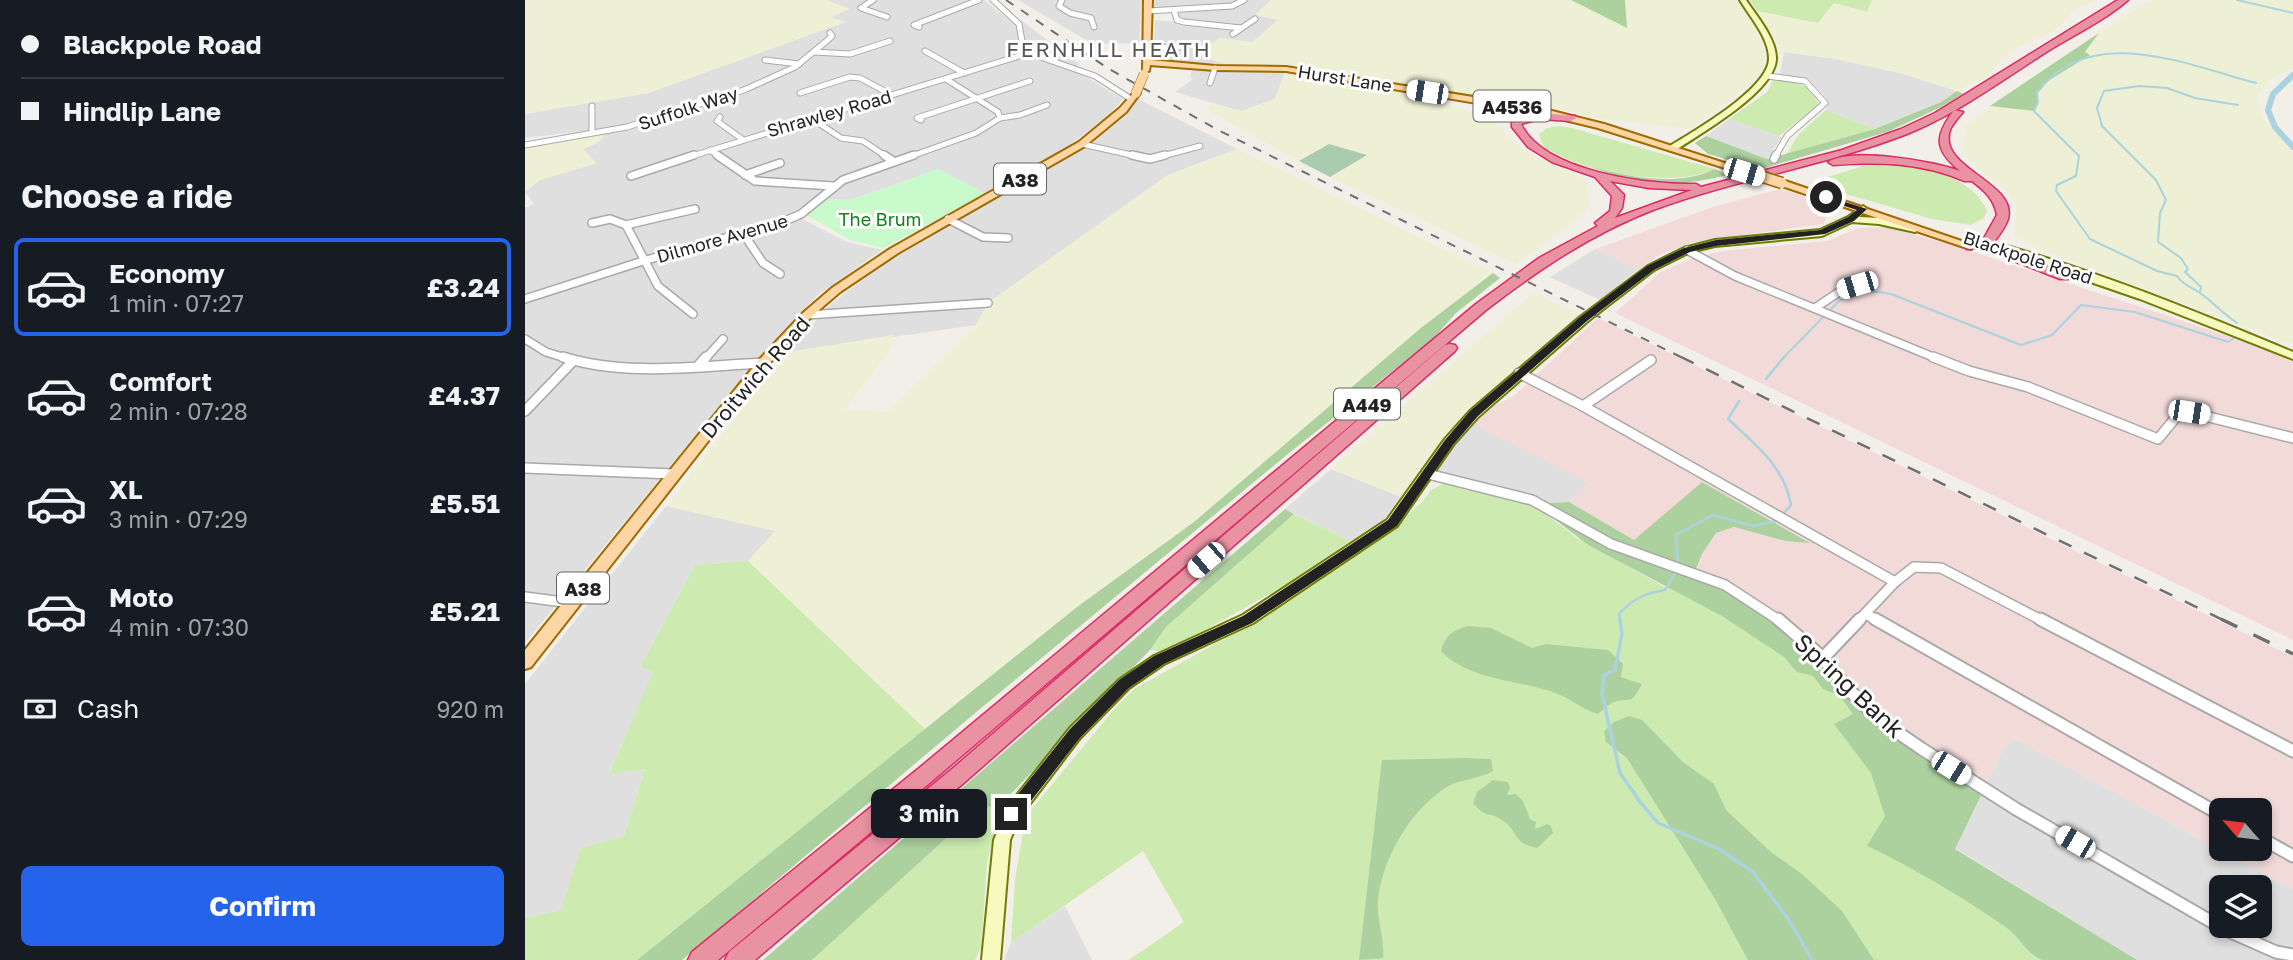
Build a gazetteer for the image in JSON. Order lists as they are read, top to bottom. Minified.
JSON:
{"streets":{"highway":["A449"],"main road":["Hurst Lane","A4536","A38","Blackpole Road","Droitwich Road"],"street":["Suffolk Way","Shrawley Road","Dilmore Avenue","Spring Bank"]},"crossings":[["Hurst Lane","Blackpole Road"],["Hurst Lane","Droitwich Road"]],"districts":["FERNHILL HEATH"],"parks":["The Brum"],"north":"top left","page":{"banner":["Blackpole Road","Hindlip Lane"],"heading":"Choose a ride","list":[{"name":"Economy","note":"1 min · 07:27","value":"£3.24"},{"name":"Comfort","note":"2 min · 07:28","value":"£4.37"},{"name":"XL","note":"3 min · 07:29","value":"£5.51"},{"name":"Moto","note":"4 min · 07:30","value":"£5.21"}],"pay":["Cash","920 m"],"bubble":"3 min","buttons":"Confirm"}}
